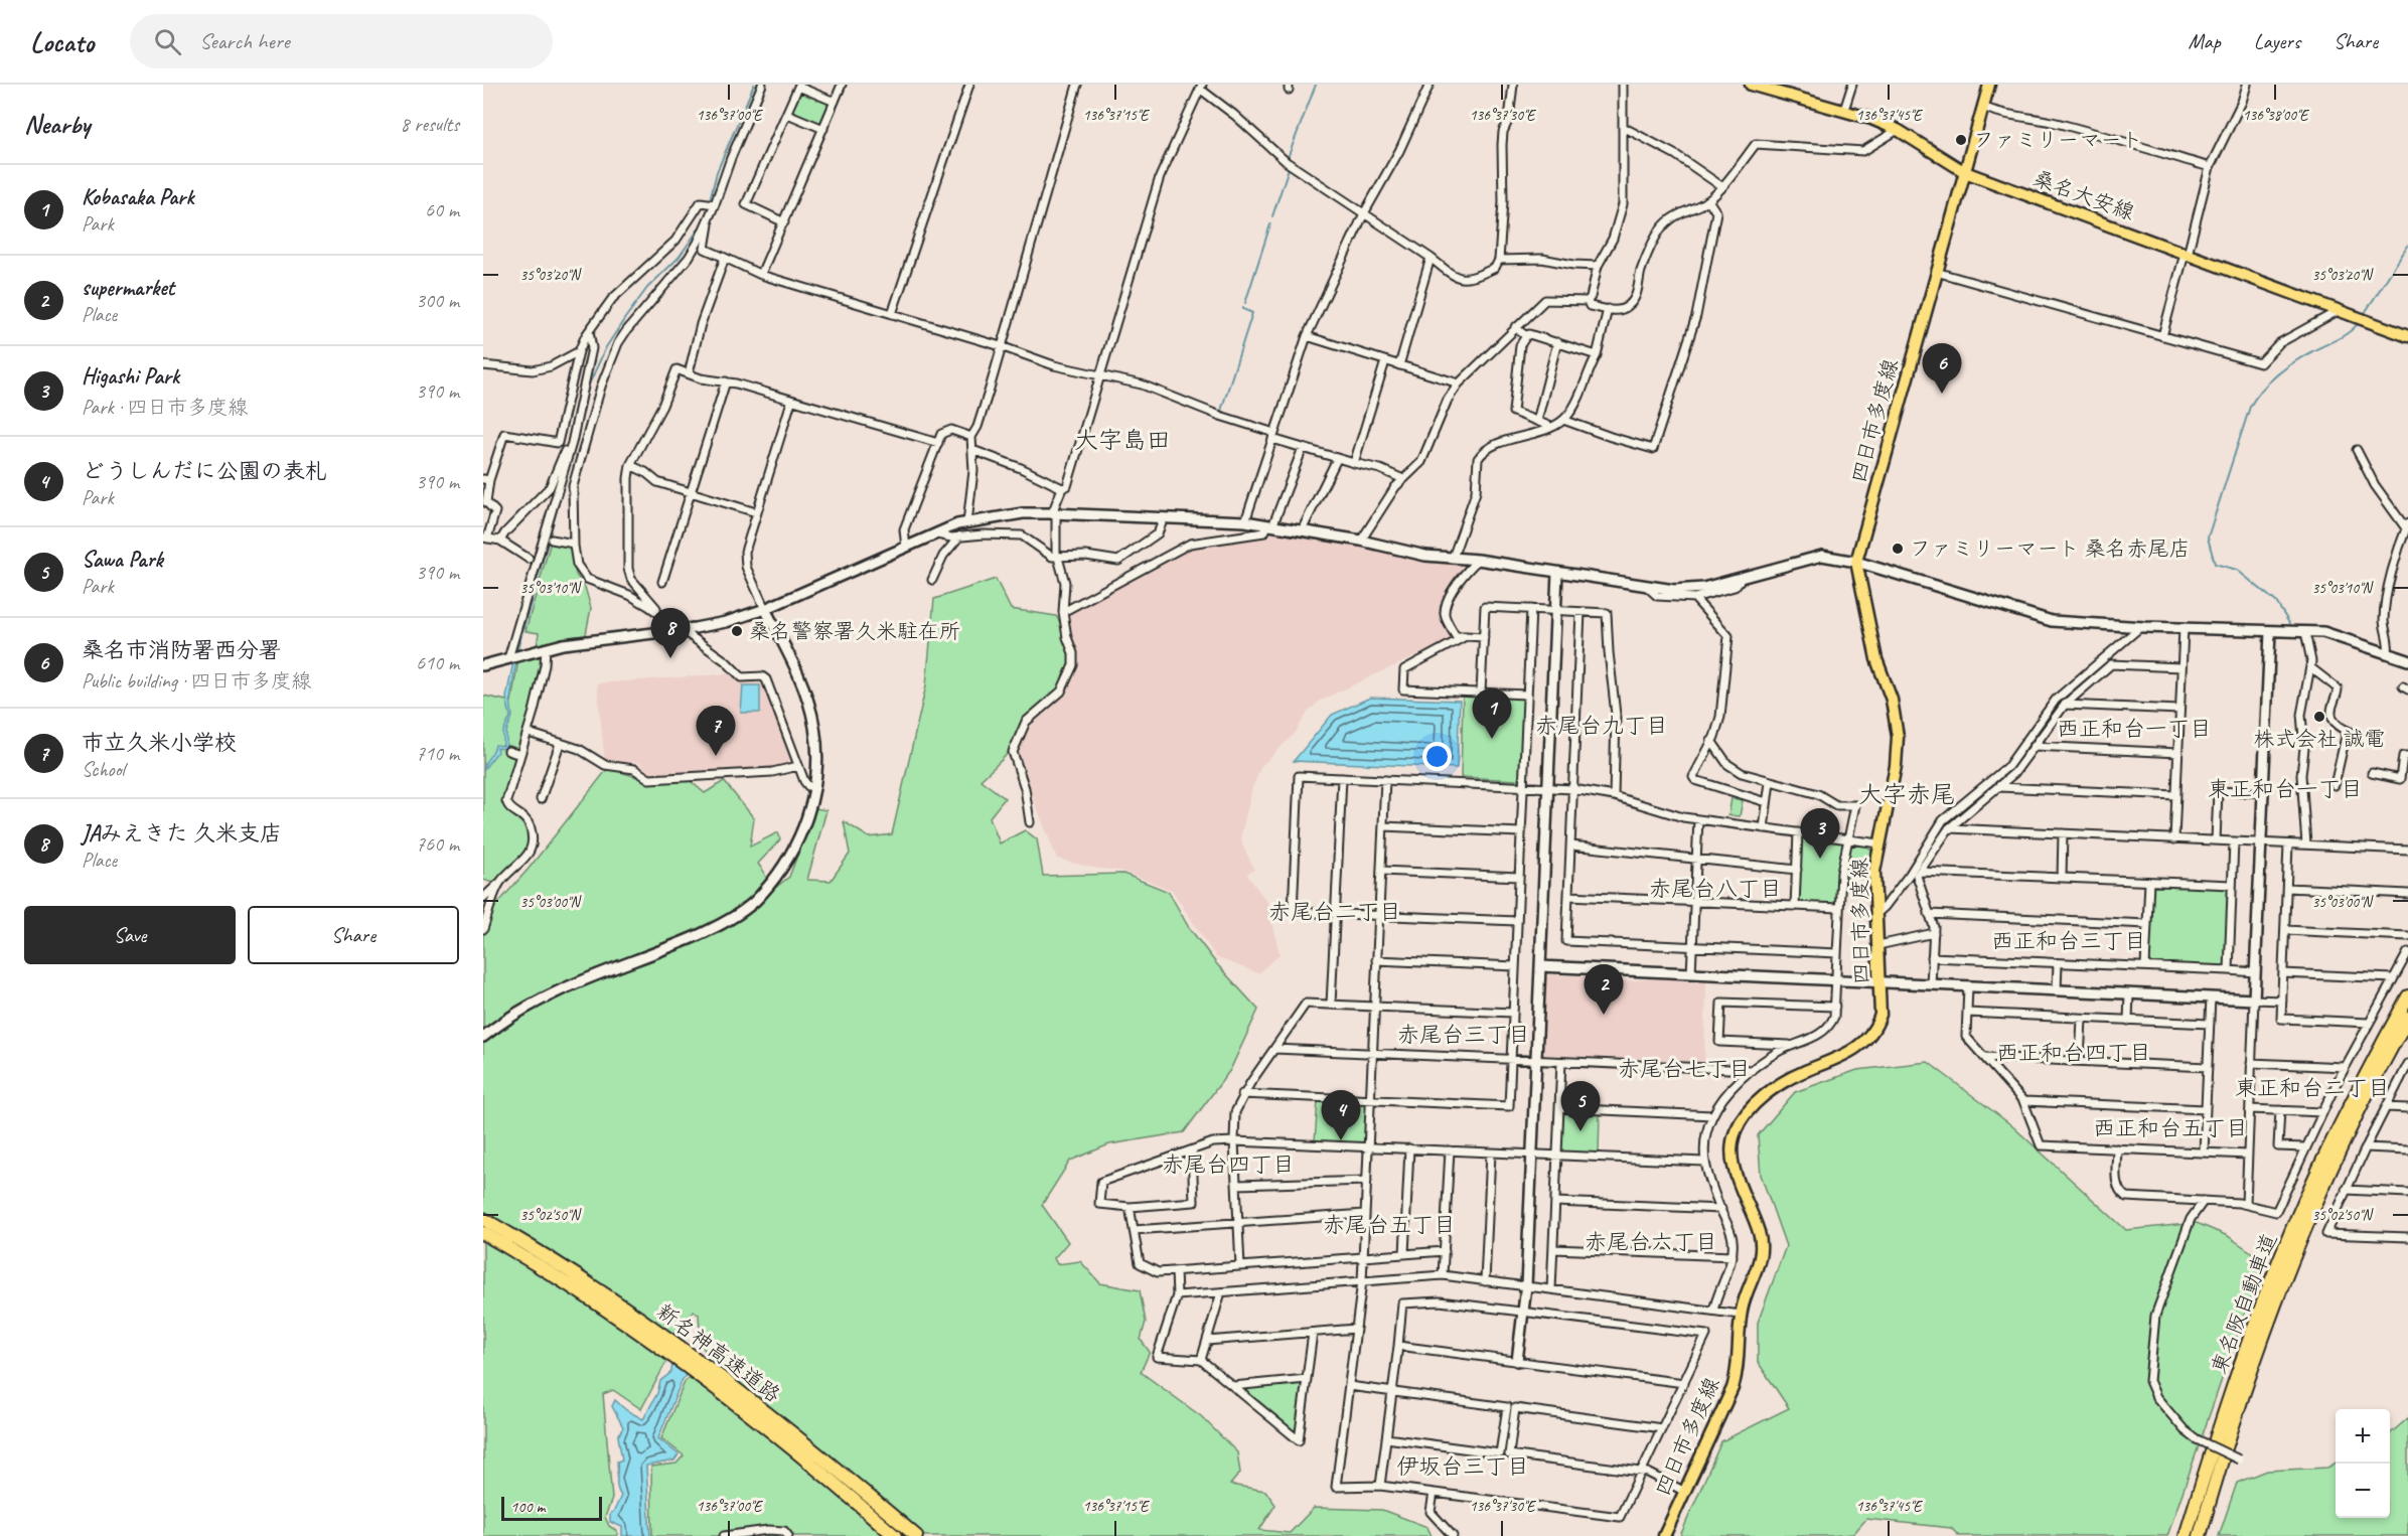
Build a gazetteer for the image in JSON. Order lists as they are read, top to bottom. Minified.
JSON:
{"streets":{"highway":["東名阪自動車道","新名神高速道路"],"main road":["桑名大安線","四日市多度線"]},"crossings":[["桑名大安線","四日市多度線"]],"districts":["大字島田","赤尾台九丁目","西正和台一丁目","東正和台一丁目","大字赤尾","赤尾台八丁目","赤尾台二丁目","西正和台三丁目","赤尾台三丁目","西正和台四丁目","赤尾台七丁目","東正和台二丁目","西正和台五丁目","赤尾台四丁目","赤尾台五丁目","赤尾台六丁目","伊坂台三丁目"],"places":["ファミリーマート","ファミリーマート 桑名赤尾店","桑名警察署久米駐在所","株式会社 誠電"],"scale_bar":"100 m","page":{"header":"Locato","search":"Search here","nav":["Map","Layers","Share"],"heading":["Nearby","8 results"],"list":[{"mark":"1","name":"Kobasaka Park","note":"Park","value":"60 m"},{"mark":"2","name":"supermarket","note":"Place","value":"300 m"},{"mark":"3","name":"Higashi Park","note":"Park · 四日市多度線","value":"390 m"},{"mark":"4","name":"どうしんだに公園の表札","note":"Park","value":"390 m"},{"mark":"5","name":"Sawa Park","note":"Park","value":"390 m"},{"mark":"6","name":"桑名市消防署西分署","note":"Public building · 四日市多度線","value":"610 m"},{"mark":"7","name":"市立久米小学校","note":"School","value":"710 m"},{"mark":"8","name":"JAみえきた 久米支店","note":"Place","value":"760 m"}],"pins":["6","8","1","7","3","2","5","4"],"buttons":["Save","Share"],"map_buttons":["+","−"],"scale":"100 m"},"coordinates":["136°37'00\"E","136°37'15\"E","136°37'30\"E","136°37'45\"E","136°38'00\"E","35°03'20\"N","35°03'10\"N","35°03'00\"N","35°02'50\"N"]}
